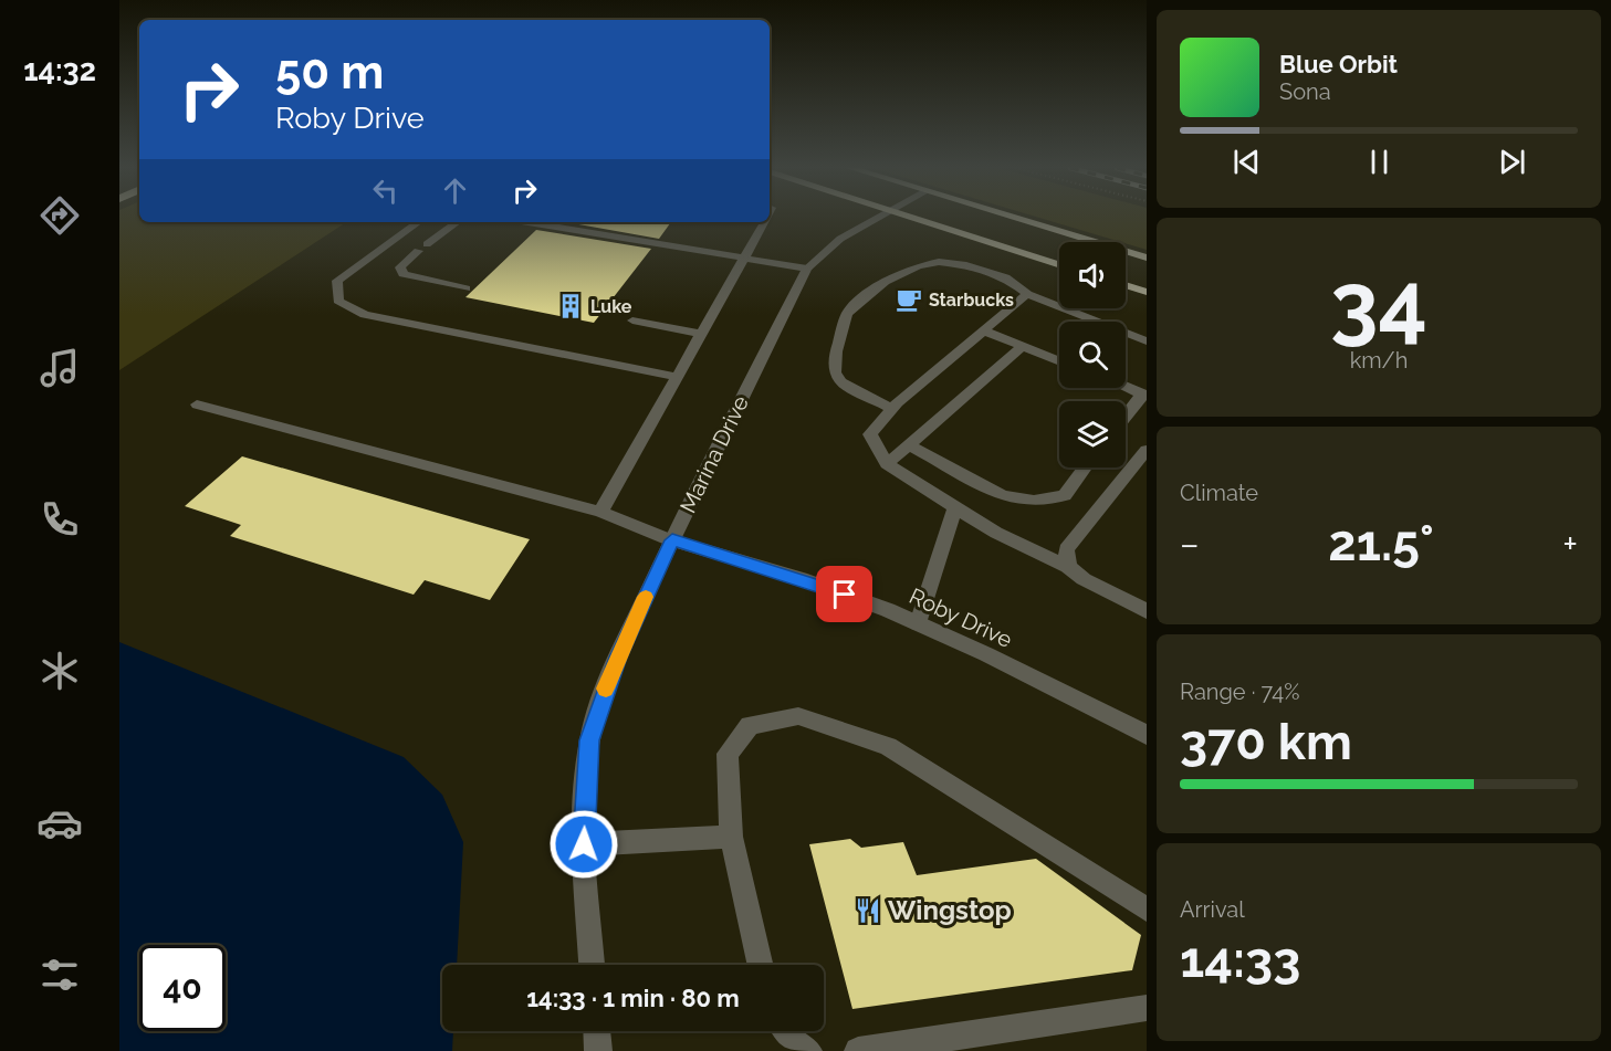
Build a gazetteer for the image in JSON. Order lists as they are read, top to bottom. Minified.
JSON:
{"streets":{"street":["Marina Drive","Roby Drive"]},"crossings":[["Marina Drive","Roby Drive"]],"places":{"cafe":["Starbucks"],"building":["Luke"],"restaurant":["Wingstop"]},"page":{"tabs":"14:32","turn":["50 m","Roby Drive"],"song":["Blue Orbit","Sona"],"tile":[["34","km/h"],"Climate",["Range · 74%","370 km"],["Arrival","14:33"]],"heat":["−","21.5°","+"],"limit":"40","trip":"14:33 · 1 min · 80 m"}}
